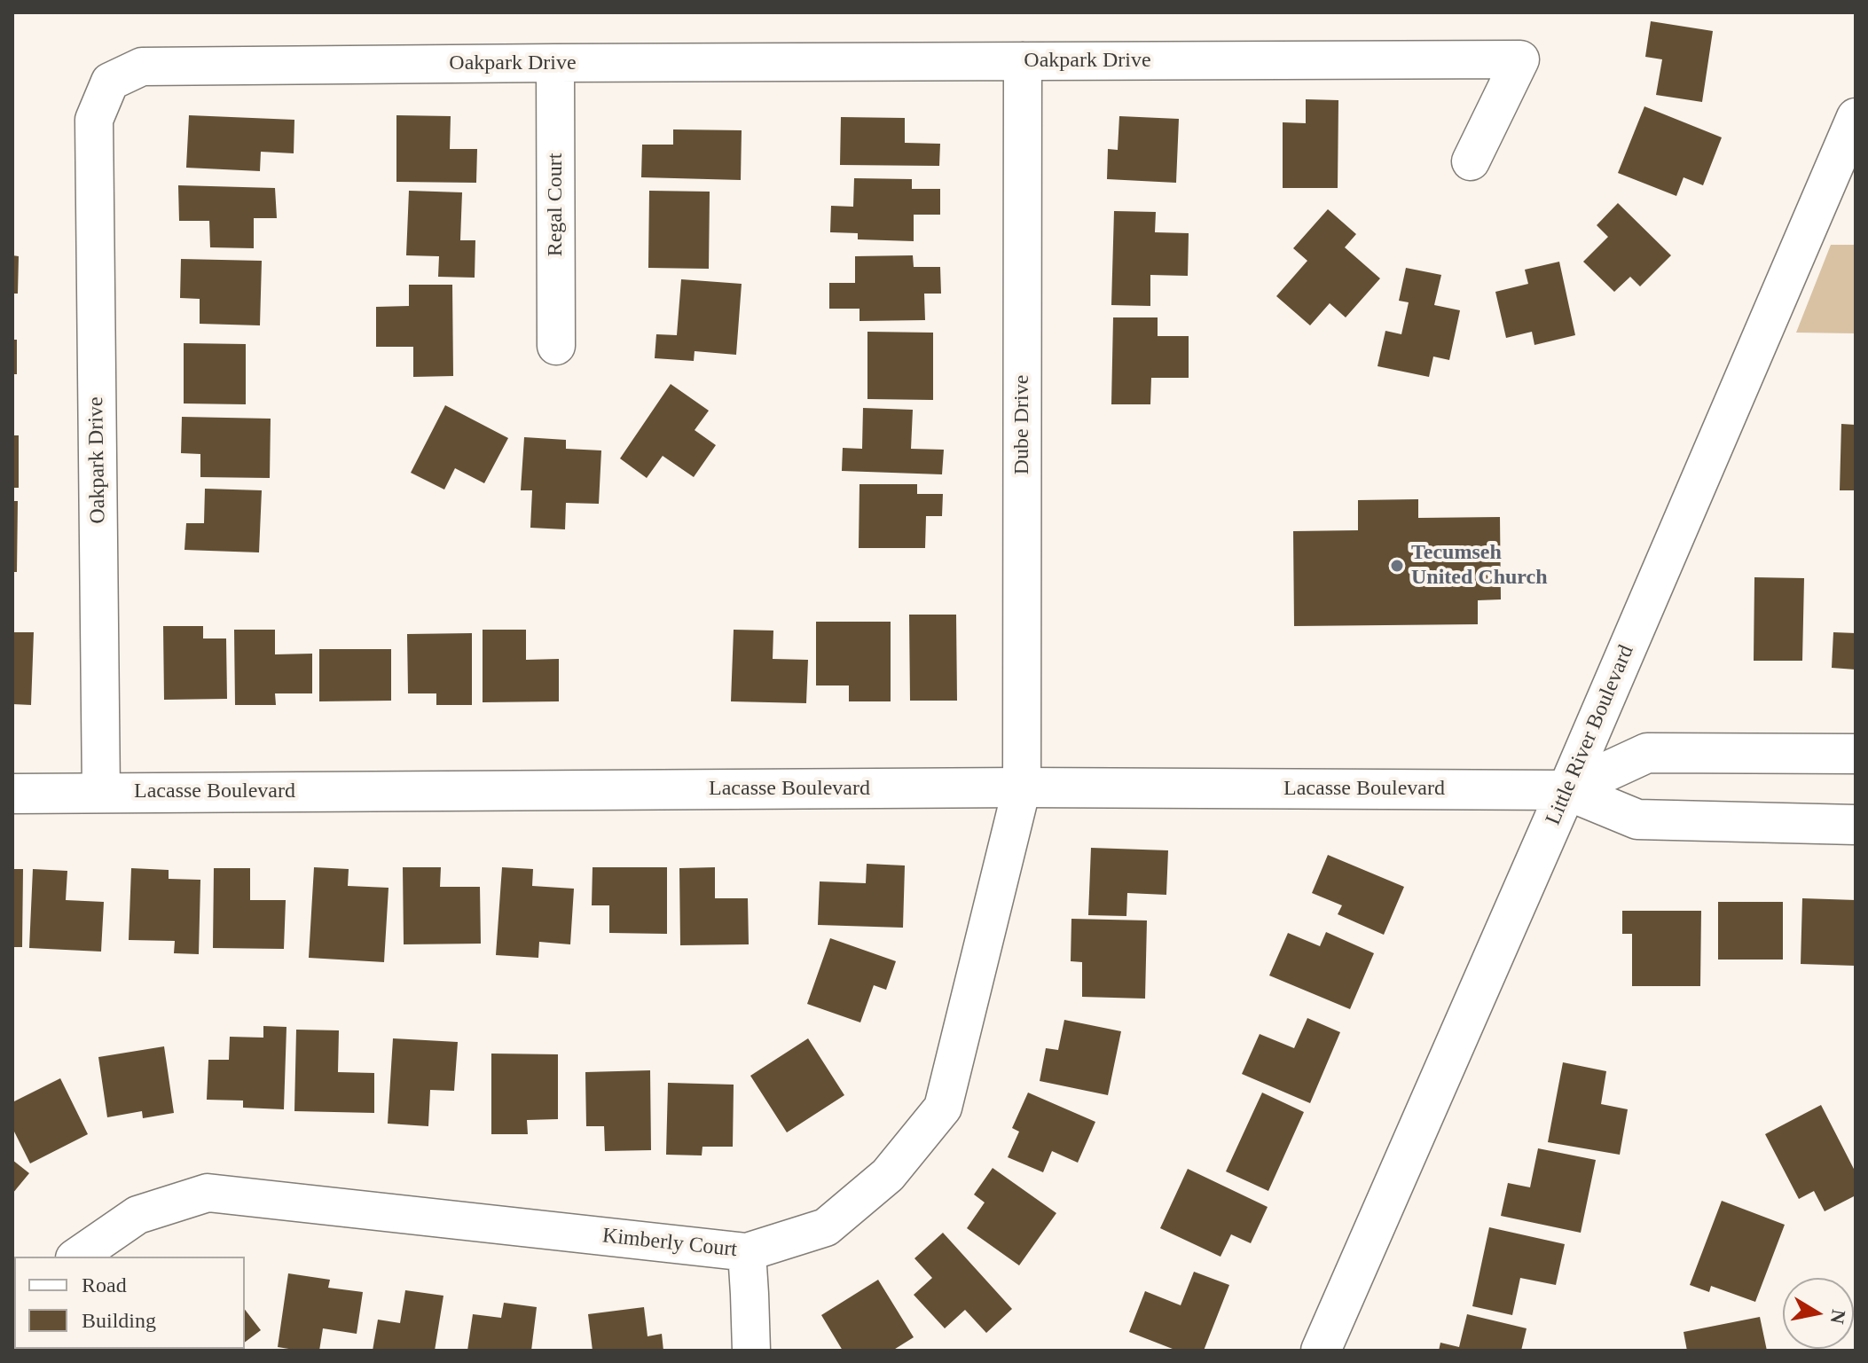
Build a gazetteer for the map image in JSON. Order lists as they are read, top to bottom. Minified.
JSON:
{"streets":{"street":["Oakpark Drive","Regal Court","Dube Drive","Little River Boulevard","Lacasse Boulevard","Kimberly Court"]},"crossings":[["Oakpark Drive","Regal Court"],["Oakpark Drive","Dube Drive"],["Oakpark Drive","Lacasse Boulevard"],["Dube Drive","Lacasse Boulevard"],["Dube Drive","Kimberly Court"],["Little River Boulevard","Lacasse Boulevard"],["Lacasse Boulevard","Kimberly Court"]],"places":["Tecumseh United Church"],"legend":["Road","Building"],"north":"right"}
